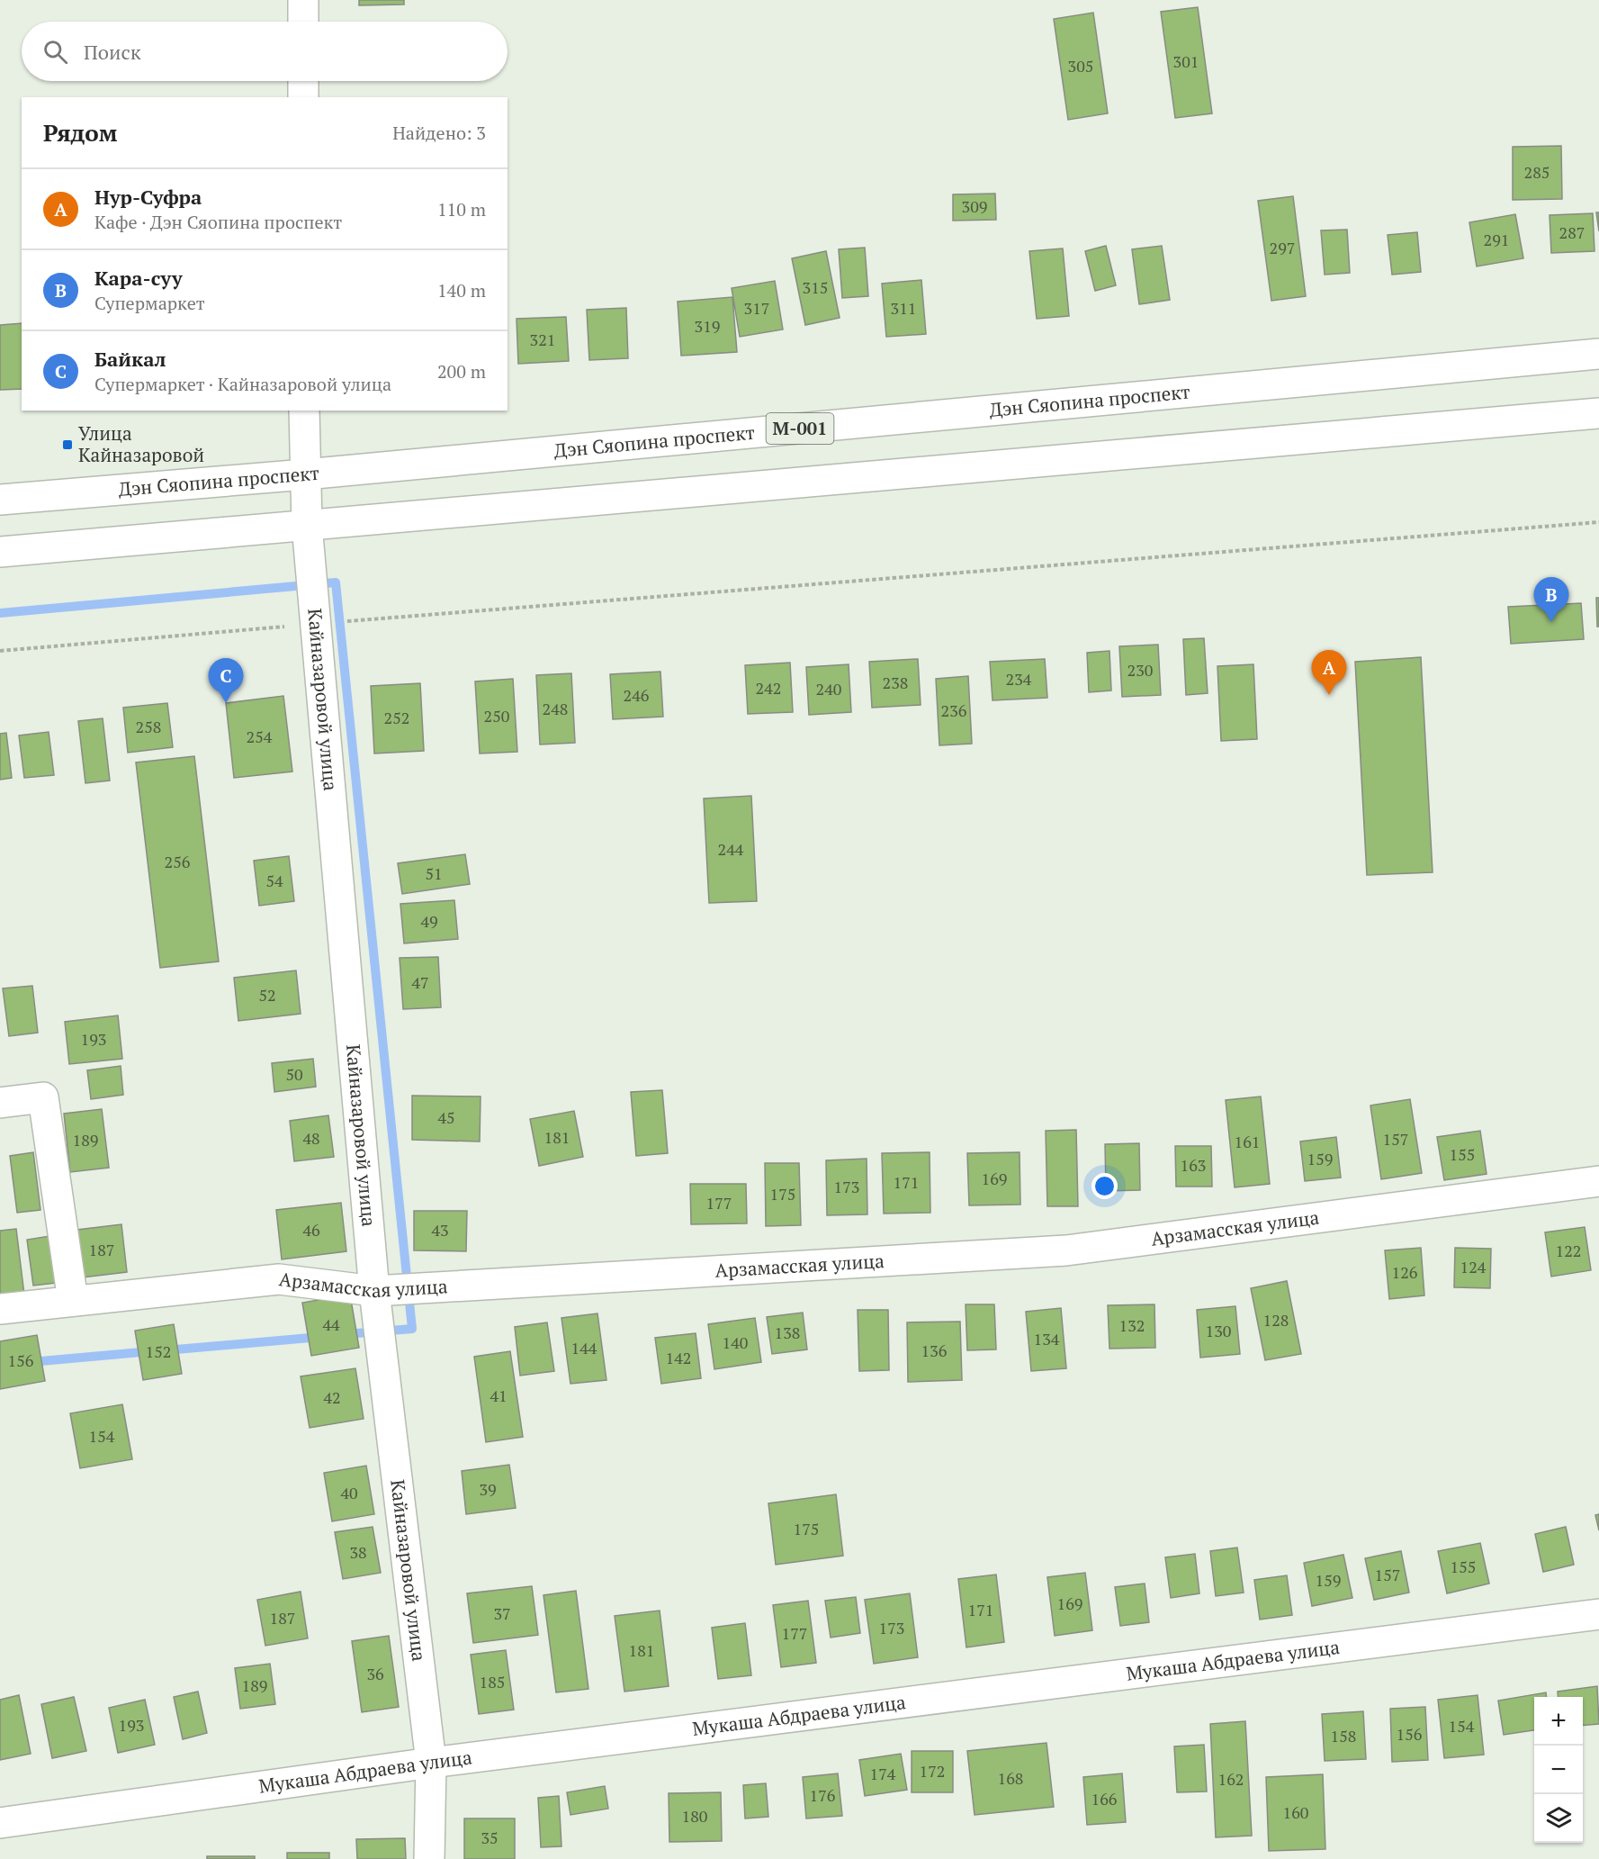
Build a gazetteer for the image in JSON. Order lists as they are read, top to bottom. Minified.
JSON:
{"streets":{"street":["Дэн Сяопина проспект","M-001","Кайназаровой улица","Арзамасская улица","Мукаша Абдраева улица"]},"crossings":[["Дэн Сяопина проспект","Кайназаровой улица"],["Кайназаровой улица","Арзамасская улица"],["Кайназаровой улица","Мукаша Абдраева улица"]],"places":{"transit":["Улица Кайназаровой"]},"house_numbers":["301","305","285","309","287","291","297","315","317","311","319","321","230","234","238","242","240","246","248","236","250","252","258","254","244","256","51","54","49","47","52","193","50","45","181","48","157","189","161","155","159","163","169","171","173","175","177","46","43","187","122","124","126","128","44","132","130","138","134","140","144","136","152","142","156","41","42","154","39","40","175","38","155","157","159","169","171","37","187","173","177","181","36","185","189","193","154","156","158","172","174","168","162","176","166","160","180","35"],"page":{"search":"Поиск","heading":["Рядом","Найдено: 3"],"list":[{"mark":"A","name":"Нур-Суфра","note":"Кафе · Дэн Сяопина проспект","value":"110 m"},{"mark":"B","name":"Кара-суу","note":"Супермаркет","value":"140 m"},{"mark":"C","name":"Байкал","note":"Супермаркет · Кайназаровой улица","value":"200 m"}],"pins":["B","A","C"],"map_buttons":["+","−"]}}
